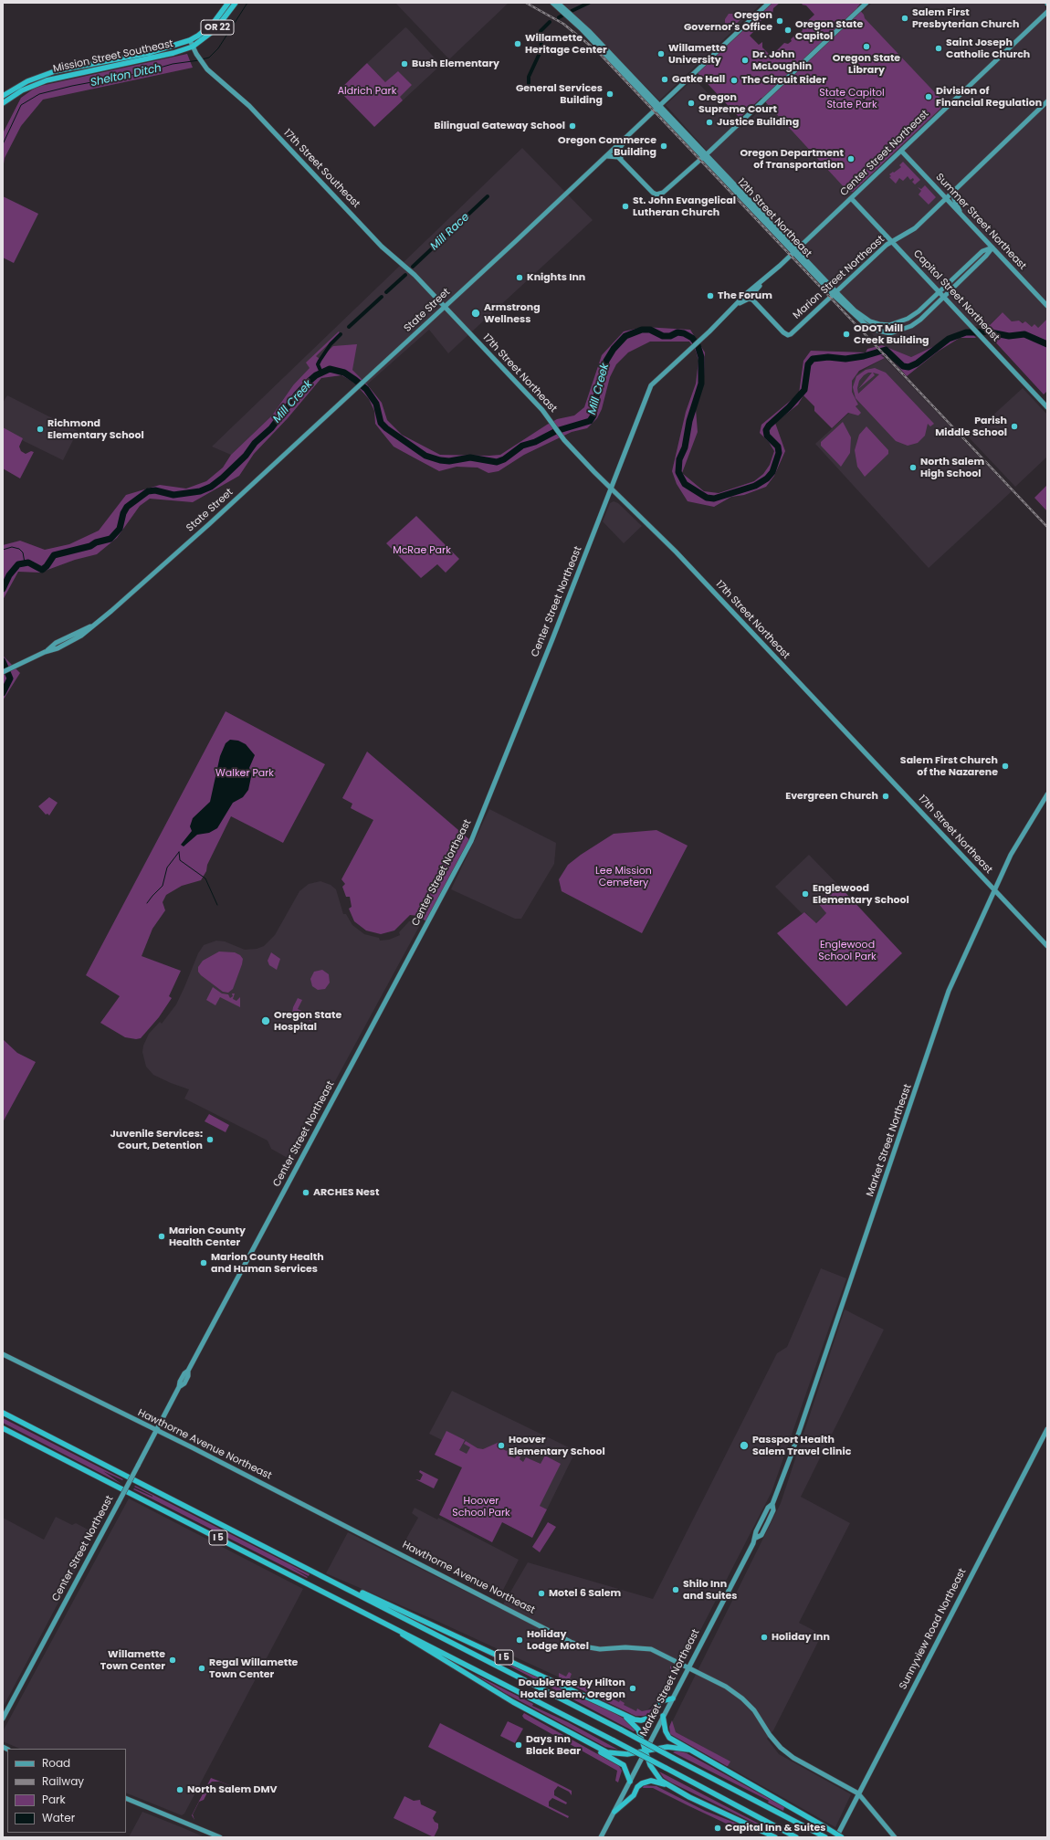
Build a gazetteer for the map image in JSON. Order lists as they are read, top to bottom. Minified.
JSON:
{"streets":{"highway":["OR 22","Mission Street Southeast","I 5"],"main road":["Center Street Northeast","17th Street Southeast","12th Street Northeast","Summer Street Northeast","Marion Street Northeast","Capitol Street Northeast","State Street","17th Street Northeast","Market Street Northeast","Hawthorne Avenue Northeast","Sunnyview Road Northeast"]},"crossings":[["Mission Street Southeast","17th Street Southeast"],["Center Street Northeast","12th Street Northeast"],["Center Street Northeast","Summer Street Northeast"],["Center Street Northeast","Marion Street Northeast"],["Center Street Northeast","Capitol Street Northeast"],["Center Street Northeast","17th Street Northeast"],["Center Street Northeast","Hawthorne Avenue Northeast"],["17th Street Southeast","State Street"],["17th Street Southeast","17th Street Northeast"],["12th Street Northeast","Marion Street Northeast"],["12th Street Northeast","Capitol Street Northeast"],["12th Street Northeast","State Street"],["Summer Street Northeast","Marion Street Northeast"],["Marion Street Northeast","Capitol Street Northeast"],["State Street","17th Street Northeast"],["17th Street Northeast","Market Street Northeast"],["Market Street Northeast","Hawthorne Avenue Northeast"],["Market Street Northeast","I 5"],["Hawthorne Avenue Northeast","Sunnyview Road Northeast"]],"water":["Shelton Ditch","Mill Race","Mill Creek"],"parks":["Aldrich Park","State Capitol State Park","McRae Park","Walker Park","Lee Mission Cemetery","Englewood School Park","Hoover School Park"],"places":["Salem First Presbyterian Church","Oregon Governor's Office","Oregon State Capitol","Willamette Heritage Center","Oregon State Library","Saint Joseph Catholic Church","Willamette University","Dr. John McLoughlin","Bush Elementary","Gatke Hall","The Circuit Rider","General Services Building","Division of Financial Regulation","Oregon Supreme Court","Justice Building","Bilingual Gateway School","Oregon Commerce Building","Oregon Department of Transportation","St. John Evangelical Lutheran Church","Knights Inn","The Forum","Armstrong Wellness","ODOT Mill Creek Building","Parish Middle School","Richmond Elementary School","North Salem High School","Salem First Church of the Nazarene","Evergreen Church","Englewood Elementary School","Oregon State Hospital","Juvenile Services: Court, Detention","ARCHES Nest","Marion County Health Center","Marion County Health and Human Services","Hoover Elementary School","Passport Health Salem Travel Clinic","Shilo Inn and Suites","Motel 6 Salem","Holiday Inn","Holiday Lodge Motel","Willamette Town Center","Regal Willamette Town Center","DoubleTree by Hilton Hotel Salem, Oregon","Days Inn Black Bear","North Salem DMV","Capital Inn & Suites"],"legend":["Road","Railway","Park","Water"]}
